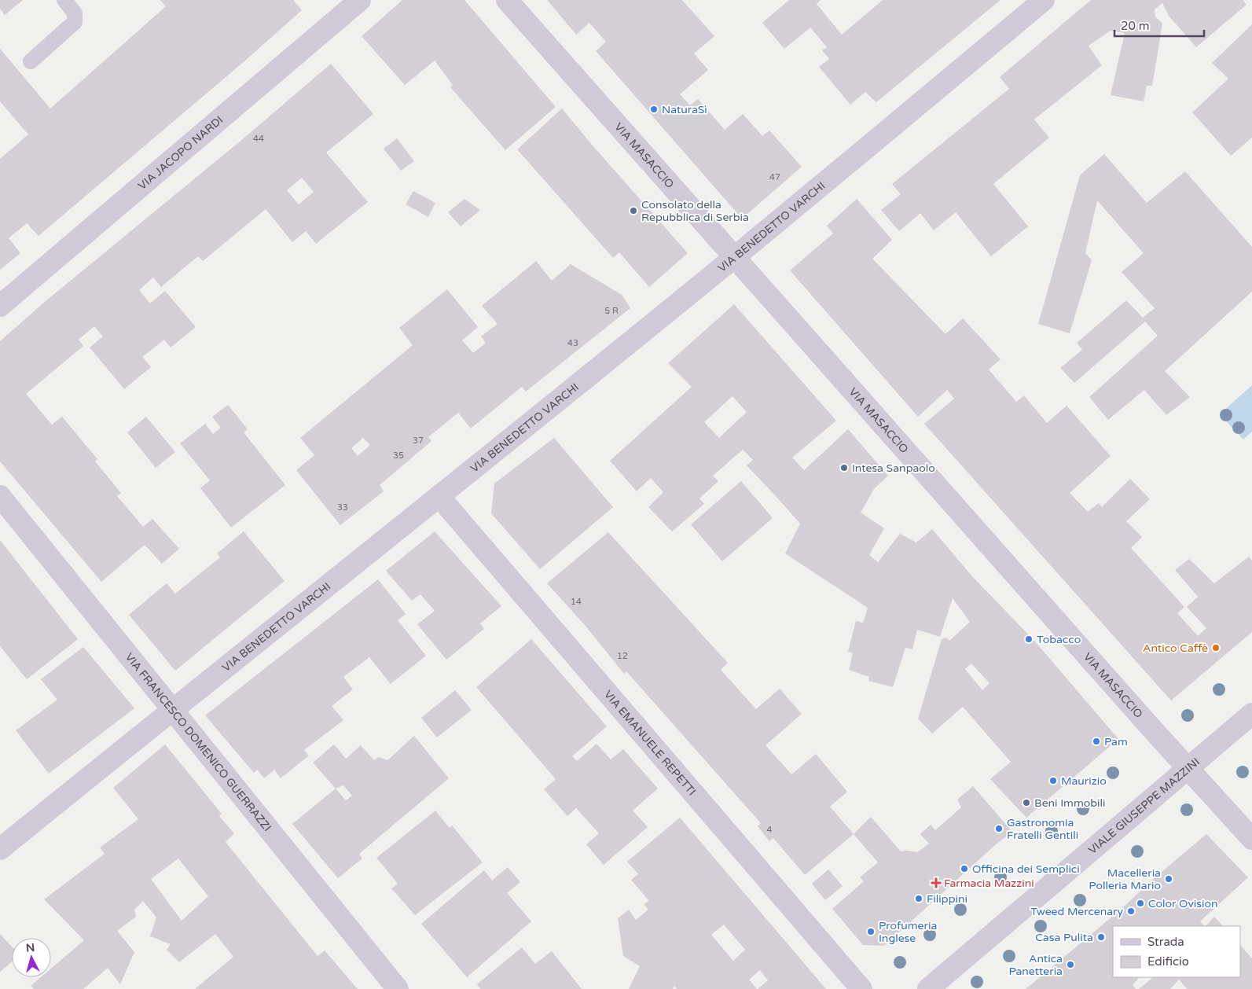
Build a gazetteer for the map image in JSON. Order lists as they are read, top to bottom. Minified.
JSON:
{"streets":{"street":["VIA JACOPO NARDI","VIA MASACCIO","VIA BENEDETTO VARCHI","VIA FRANCESCO DOMENICO GUERRAZZI","VIA EMANUELE REPETTI","VIALE GIUSEPPE MAZZINI"]},"crossings":[["VIA MASACCIO","VIA BENEDETTO VARCHI"],["VIA MASACCIO","VIALE GIUSEPPE MAZZINI"],["VIA BENEDETTO VARCHI","VIA FRANCESCO DOMENICO GUERRAZZI"],["VIA BENEDETTO VARCHI","VIA EMANUELE REPETTI"]],"places":{"other":["NaturaSì","Consolato della Repubblica di Serbia","Intesa Sanpaolo","Tobacco","Antico Caffè","Pam","Maurizio","Beni Immobili","Gastronomia Fratelli Gentili","Officina dei Semplici","Macelleria Polleria Mario","Filippini","Color Ovision","Tweed Mercenary","Profumeria Inglese","Casa Pulita","Antica Panetteria"],"health":["Farmacia Mazzini"]},"house_numbers":["44","47","5 R","43","37","35","33","14","12","4"],"legend":["Strada","Edificio"],"scale_bar":"20 m","north":"top"}
